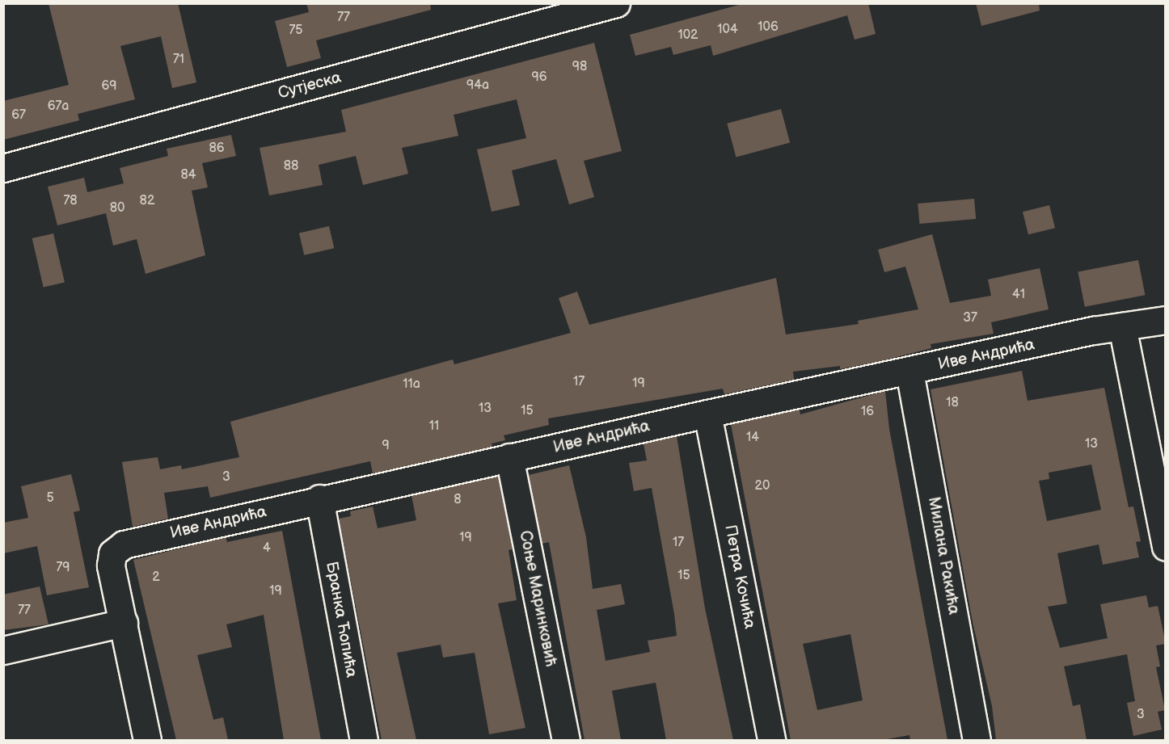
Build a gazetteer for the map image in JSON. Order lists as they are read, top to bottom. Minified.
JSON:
{"streets":{"street":["Сутјеска","Иве Андрића","Милана Ракића","Петра Кочића","Соње Маринковић","Бранка Ћопића"]},"crossings":[["Иве Андрића","Милана Ракића"],["Иве Андрића","Петра Кочића"],["Иве Андрића","Соње Маринковић"],["Иве Андрића","Бранка Ћопића"]],"house_numbers":["77","106","104","75","102","71","98","96","94a","69","67a","67","86","88","84","78","82","80","41","37","17","19","11a","18","13","15","16","11","14","13","9","3","20","5","8","19","17","4","79","15","2","19","77","3"]}
